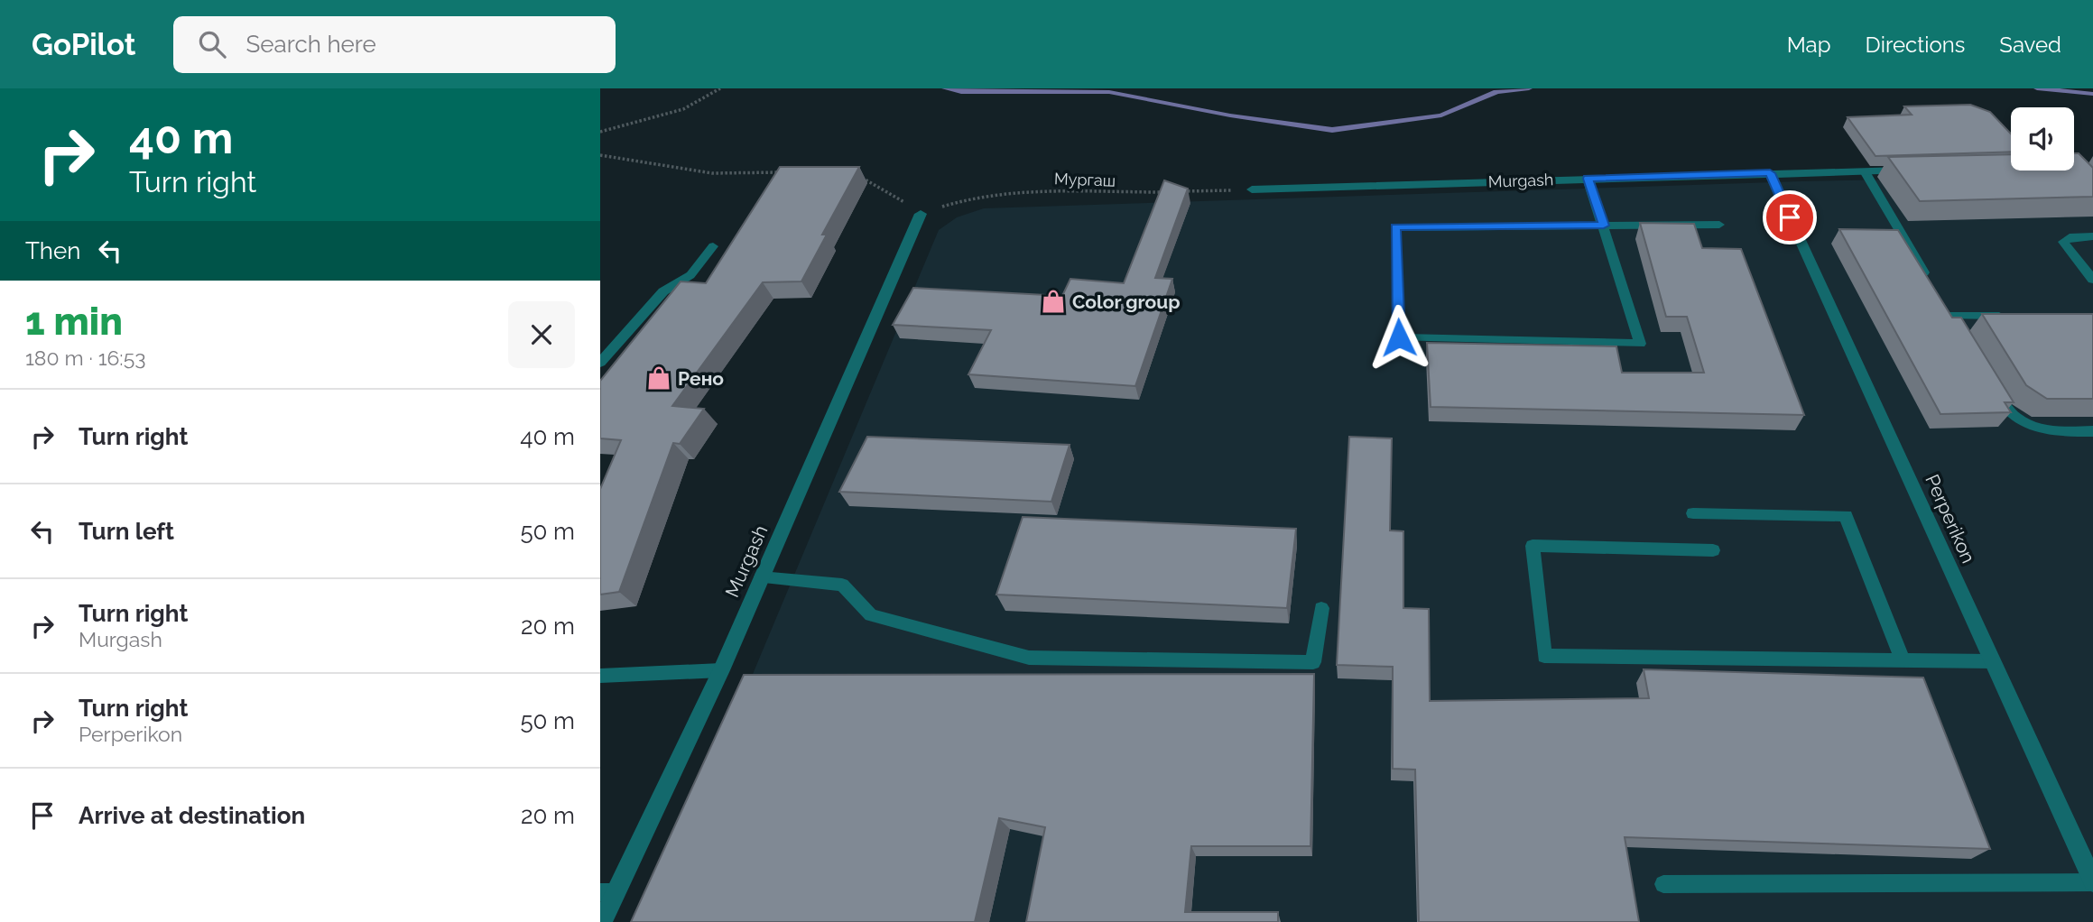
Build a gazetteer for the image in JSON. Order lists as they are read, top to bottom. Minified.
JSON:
{"streets":{"street":["Murgash","Perperikon"],"path":["Мургаш"]},"crossings":[["Мургаш","Murgash"],["Murgash","Perperikon"]],"places":{"shop":["Color group","Рено"]},"page":{"header":"GoPilot","search":"Search here","nav":["Map","Directions","Saved"],"turn":["40 m","Turn right"],"then":"Then","heading":["1 min","180 m · 16:53"],"list":[{"name":"Turn right","value":"40 m"},{"name":"Turn left","value":"50 m"},{"name":"Turn right","note":"Murgash","value":"20 m"},{"name":"Turn right","note":"Perperikon","value":"50 m"},{"name":"Arrive at destination","value":"20 m"}]}}
